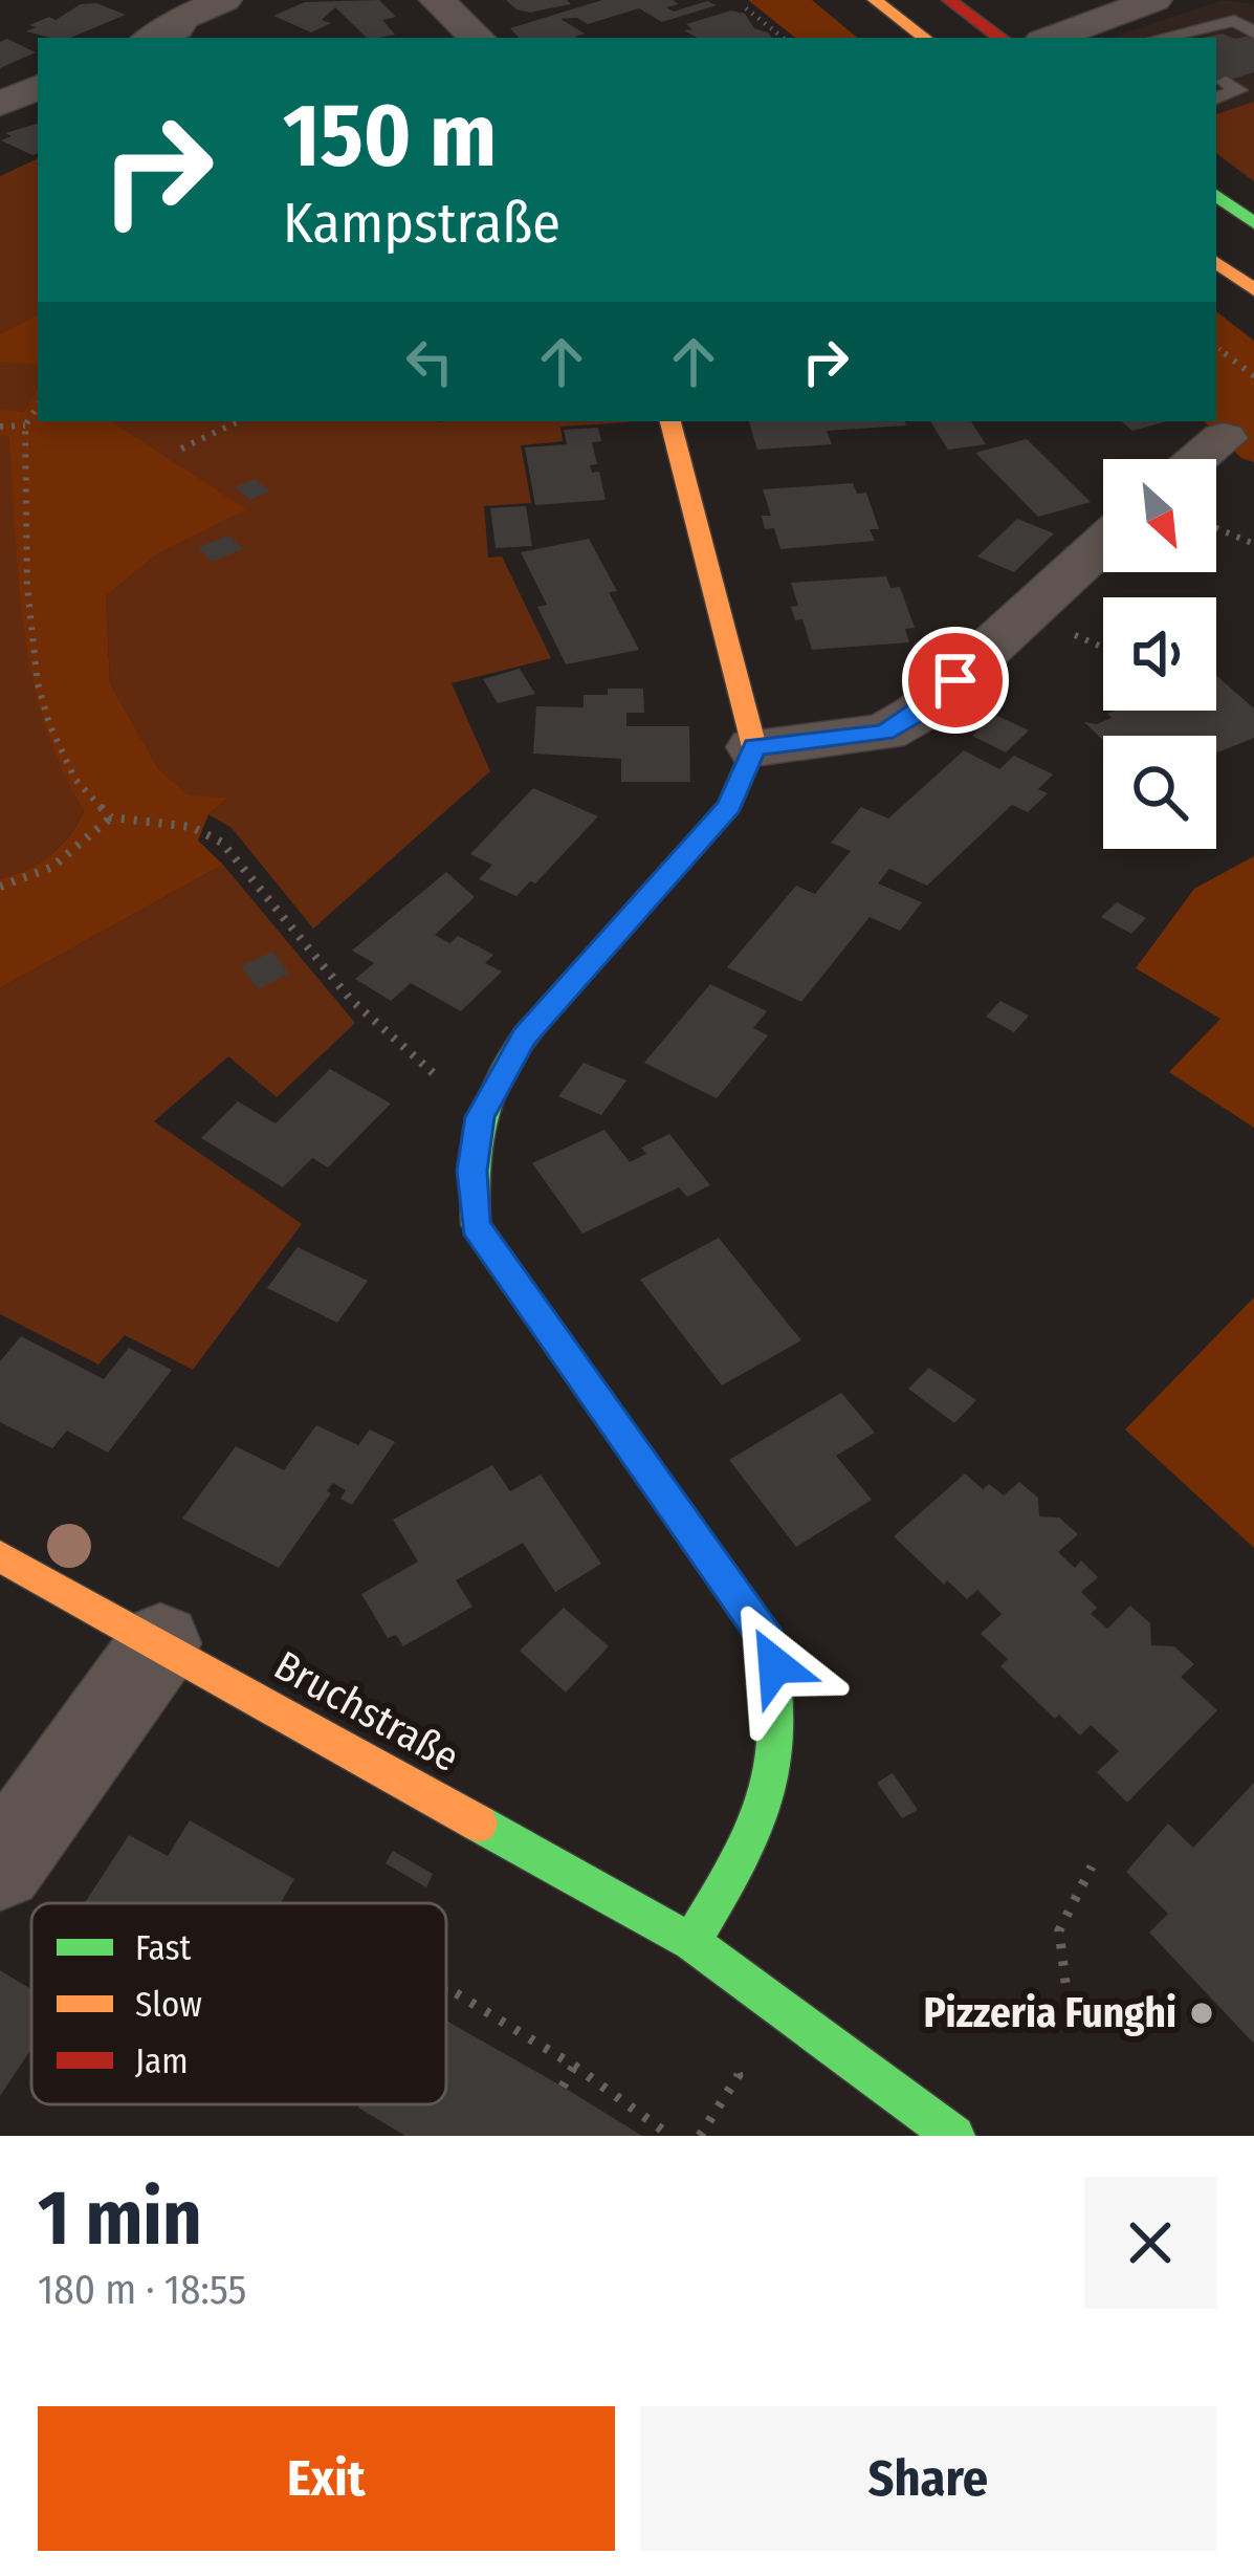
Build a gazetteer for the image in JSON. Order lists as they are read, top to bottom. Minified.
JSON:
{"streets":{"street":["Bruchstraße"]},"places":["Pizzeria Funghi"],"legend":["Fast","Slow","Jam"],"north":"bottom right","page":{"turn":["150 m","Kampstraße"],"heading":["1 min","180 m · 18:55"],"buttons":["Exit","Share"]}}
